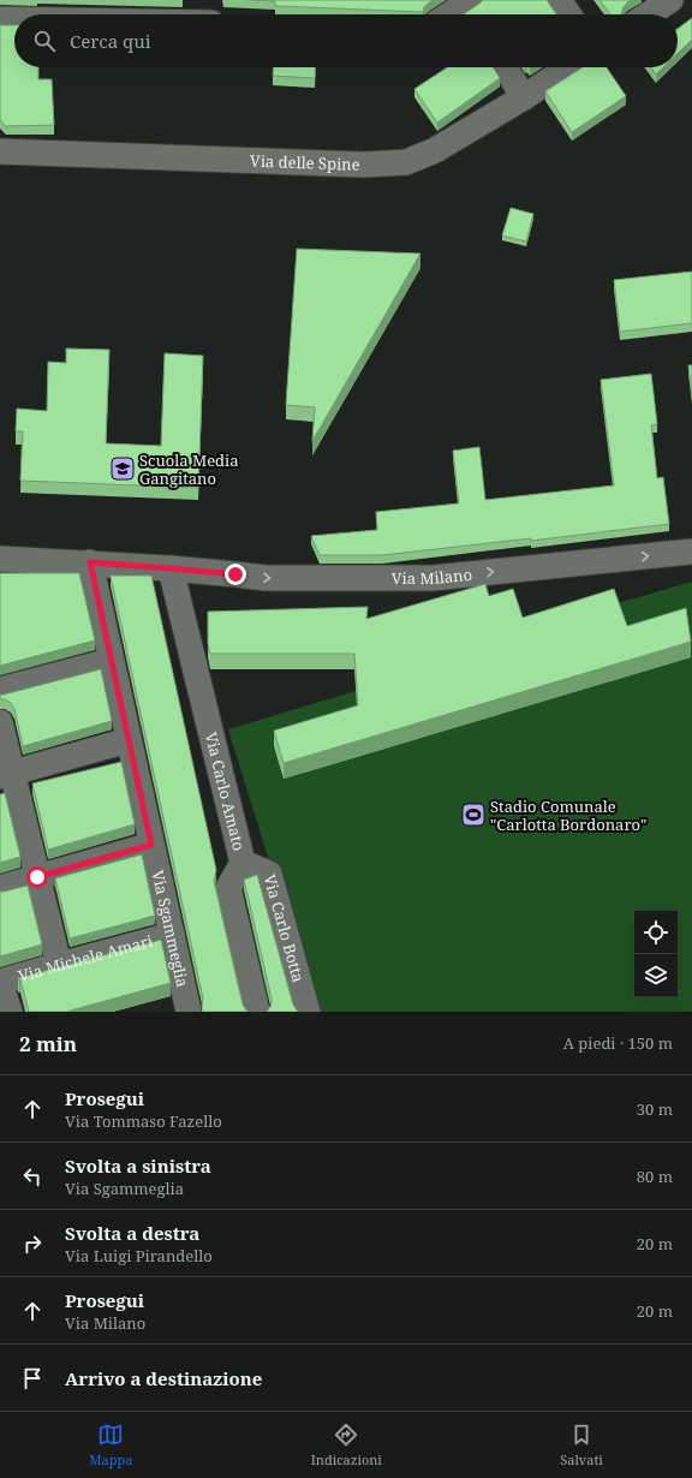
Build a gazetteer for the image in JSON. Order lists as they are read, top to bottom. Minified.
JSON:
{"streets":{"street":["Via delle Spine","Via Milano","Via Carlo Amato","Via Sgammeglia","Via Carlo Botta","Via Michele Amari"]},"crossings":[["Via Milano","Via Carlo Amato"],["Via Milano","Via Sgammeglia"],["Via Carlo Amato","Via Carlo Botta"],["Via Sgammeglia","Via Michele Amari"]],"one_way":["Via Milano"],"places":{"school or university":["Scuola Media Gangitano"],"sports":["Stadio Comunale \"Carlotta Bordonaro\""]},"page":{"search":"Cerca qui","heading":["2 min","A piedi · 150 m"],"list":[["Prosegui","Via Tommaso Fazello","30 m"],["Svolta a sinistra","Via Sgammeglia","80 m"],["Svolta a destra","Via Luigi Pirandello","20 m"],["Prosegui","Via Milano","20 m"],"Arrivo a destinazione"],"nav":["Mappa","Indicazioni","Salvati"]}}
